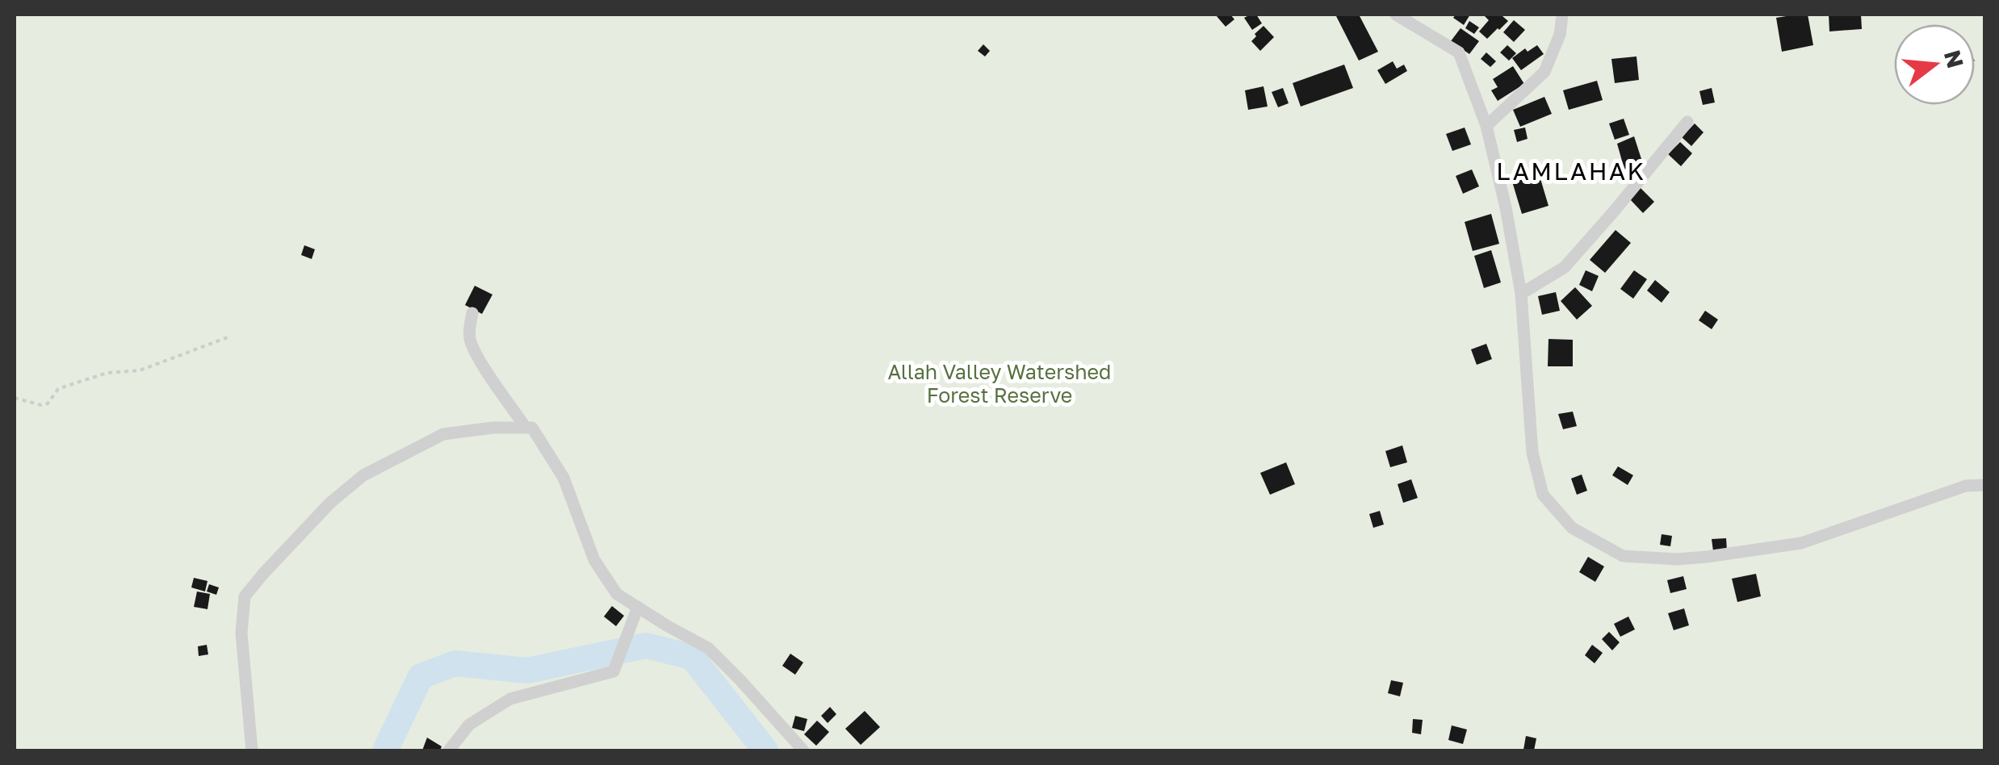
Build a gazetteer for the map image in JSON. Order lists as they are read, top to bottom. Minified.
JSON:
{"districts":["LAMLAHAK"],"parks":["Allah Valley Watershed Forest Reserve"],"north":"right"}
